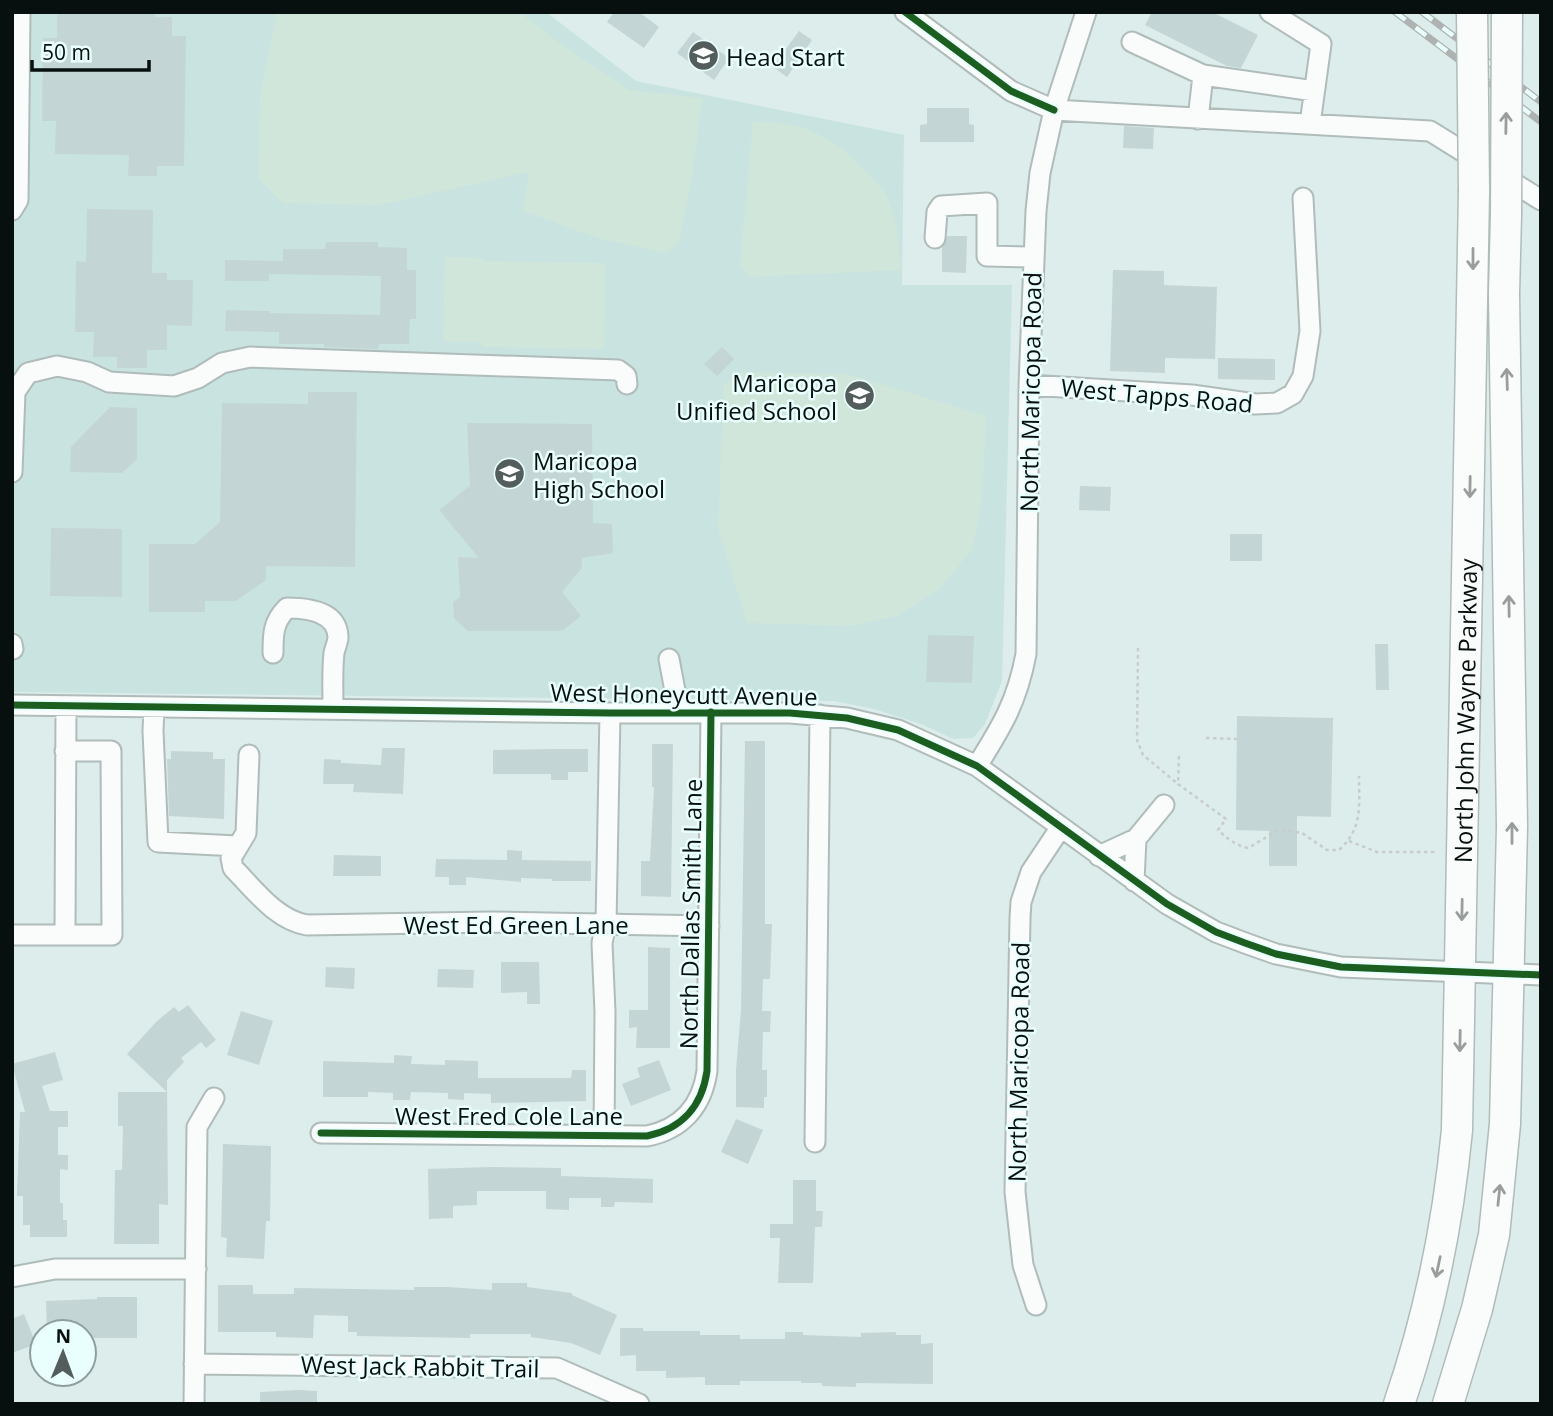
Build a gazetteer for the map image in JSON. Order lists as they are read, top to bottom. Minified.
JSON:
{"streets":{"highway":["North John Wayne Parkway"],"street":["North Maricopa Road","West Tapps Road","West Honeycutt Avenue","North Dallas Smith Lane","West Ed Green Lane","West Fred Cole Lane","West Jack Rabbit Trail"]},"crossings":[["North Maricopa Road","West Tapps Road"],["North Maricopa Road","West Honeycutt Avenue"],["West Honeycutt Avenue","North John Wayne Parkway"],["West Honeycutt Avenue","North Dallas Smith Lane"],["North Dallas Smith Lane","West Ed Green Lane"],["North Dallas Smith Lane","West Fred Cole Lane"]],"places":{"school or university":["Head Start","Maricopa Unified School","Maricopa High School"]},"scale_bar":"50 m","north":"top"}
